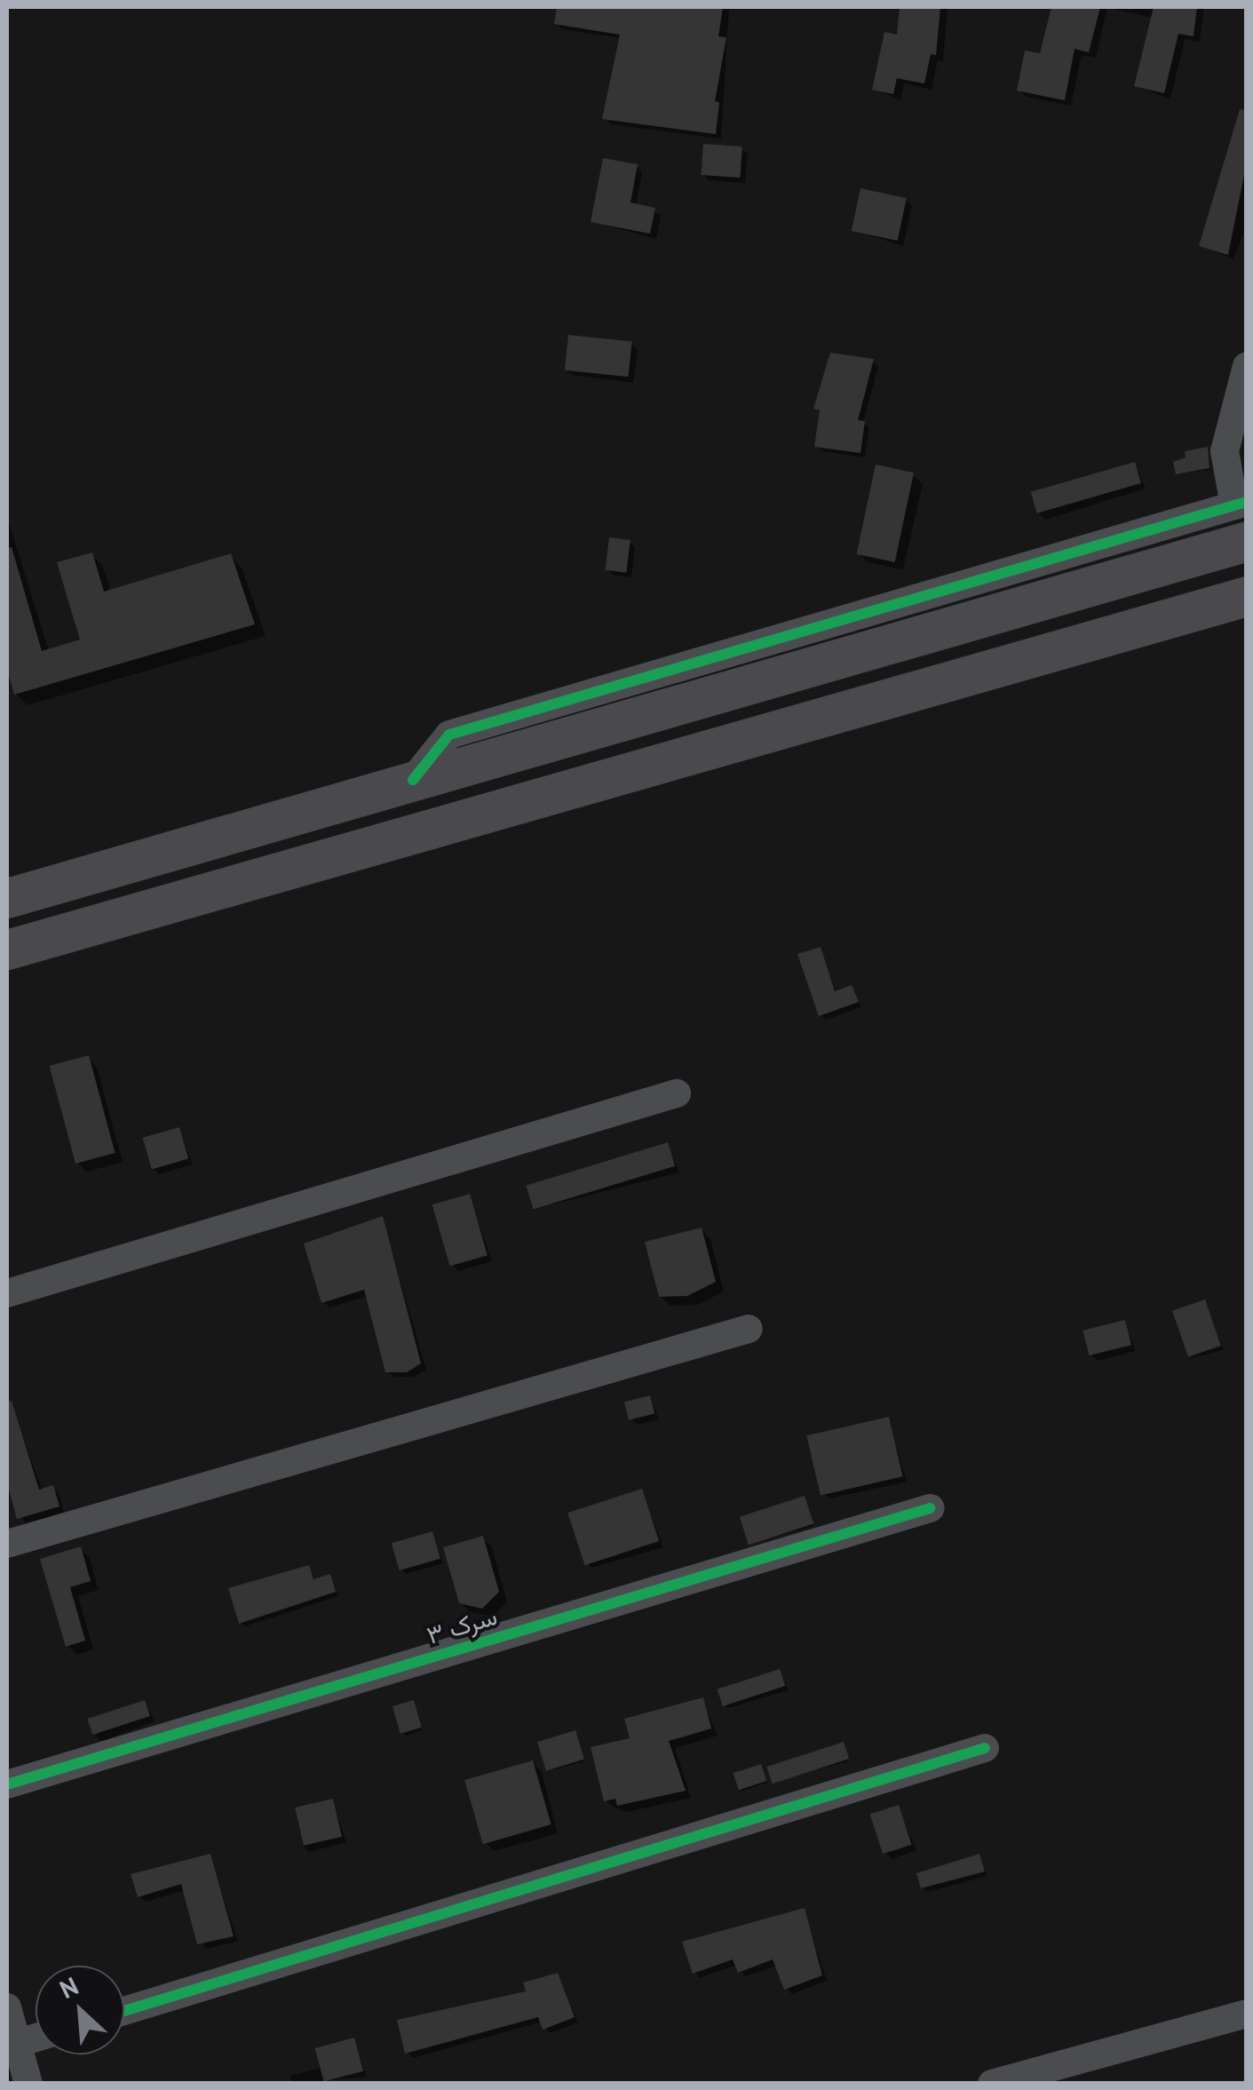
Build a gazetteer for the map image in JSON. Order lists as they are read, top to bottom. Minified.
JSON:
{"streets":{"street":["سرک ۳"]},"north":"top left"}
